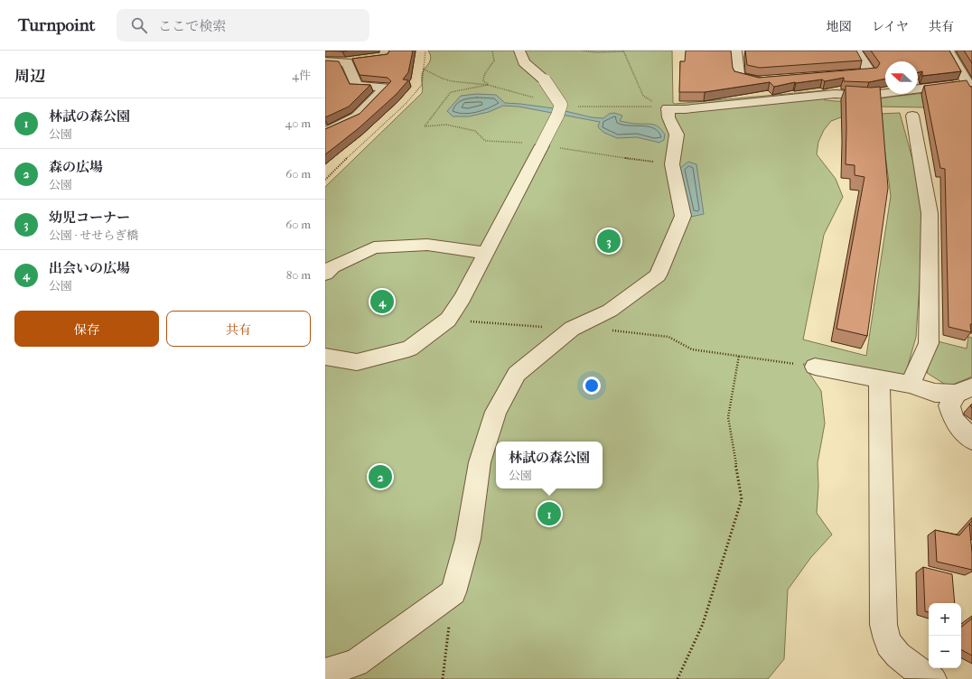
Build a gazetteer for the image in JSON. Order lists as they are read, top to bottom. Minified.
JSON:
{"north":"left","page":{"header":"Turnpoint","search":"ここで検索","nav":["地図","レイヤ","共有"],"heading":["周辺","4件"],"list":[{"mark":"1","name":"林試の森公園","note":"公園","value":"40 m"},{"mark":"2","name":"森の広場","note":"公園","value":"60 m"},{"mark":"3","name":"幼児コーナー","note":"公園 · せせらぎ橋","value":"60 m"},{"mark":"4","name":"出会いの広場","note":"公園","value":"80 m"}],"pins":["3","4","2","1"],"buttons":["保存","共有"],"popup":["林試の森公園","公園"],"map_buttons":["+","−"]}}
